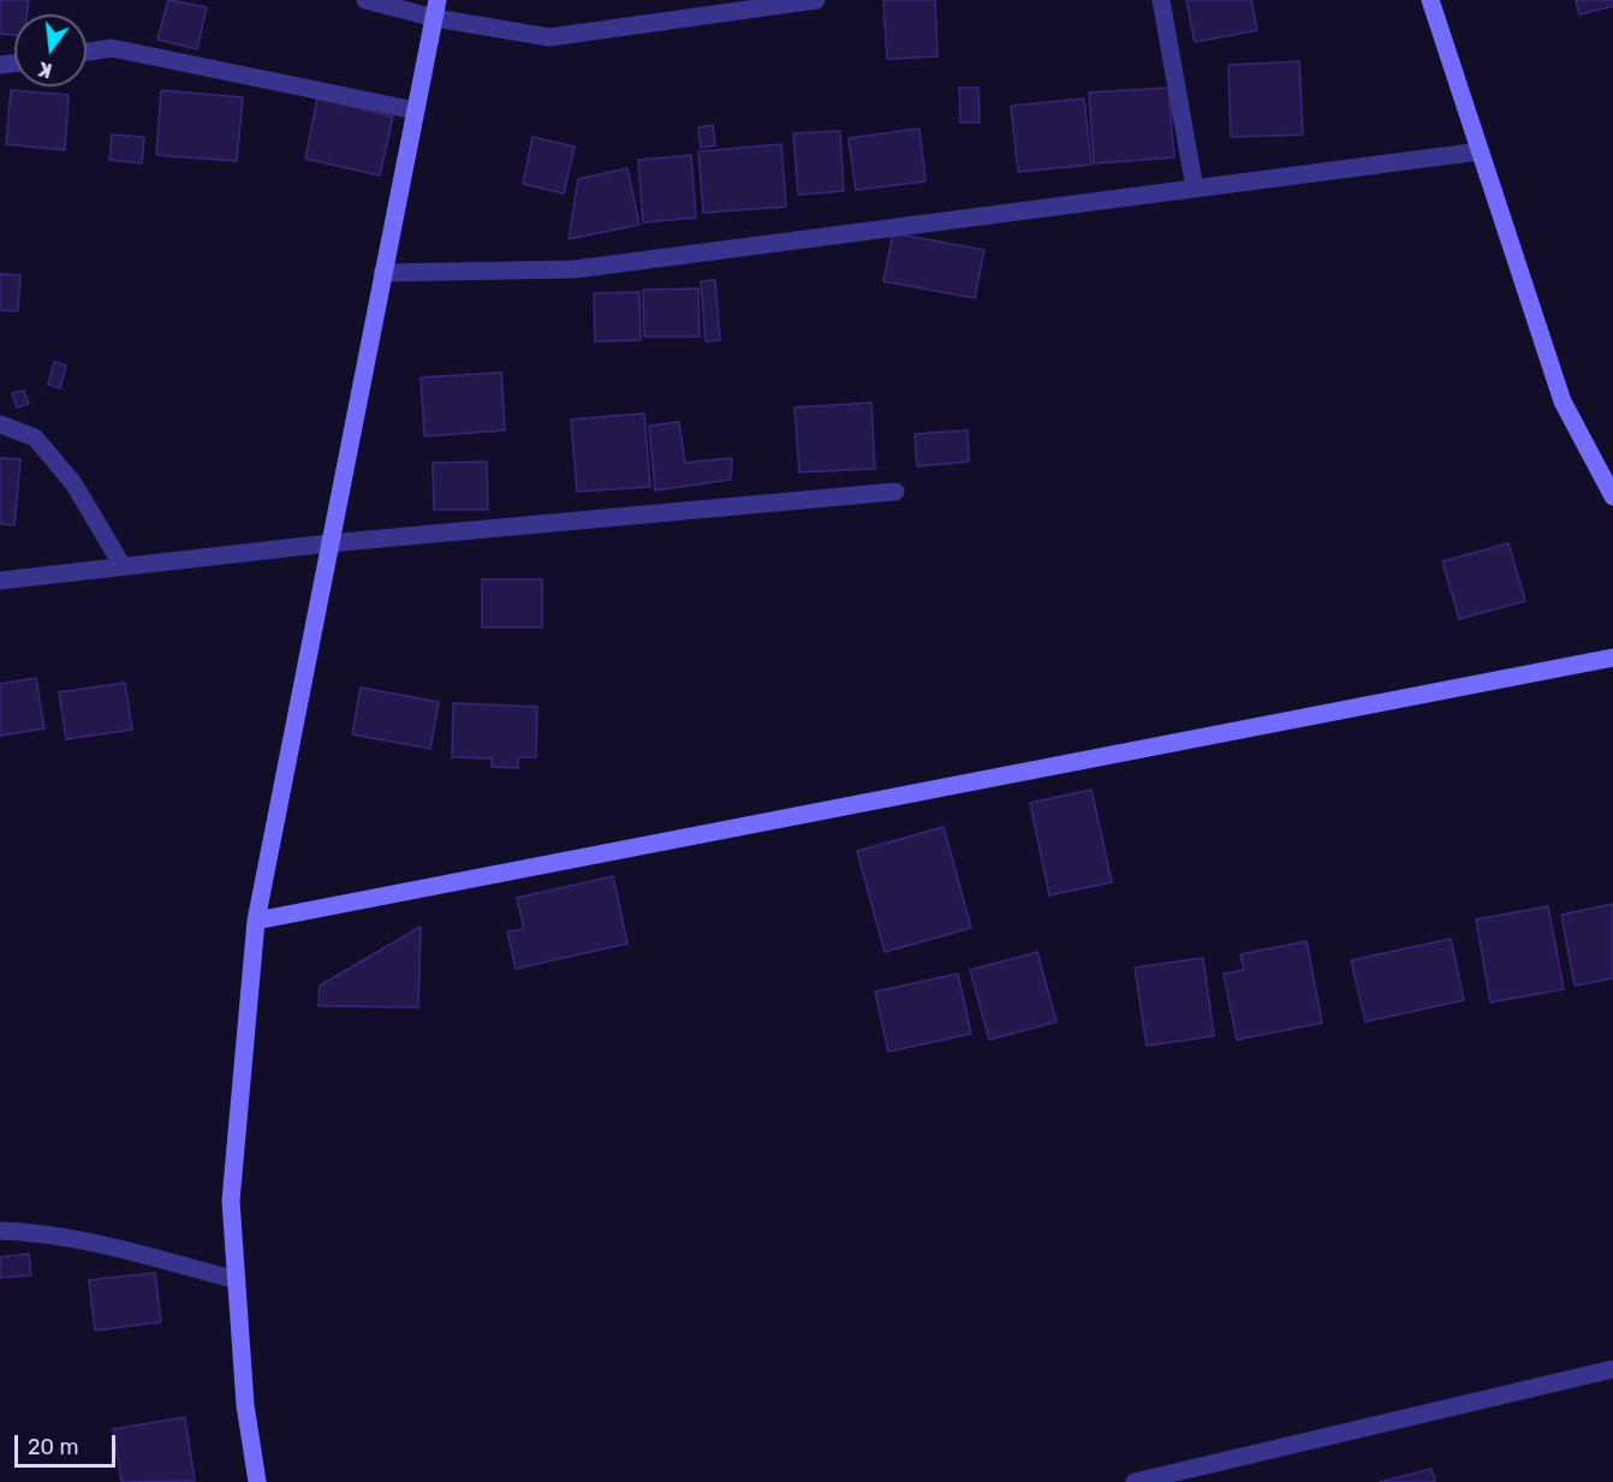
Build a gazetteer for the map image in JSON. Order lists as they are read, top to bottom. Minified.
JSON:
{"scale_bar":"20 m","north":"bottom"}
